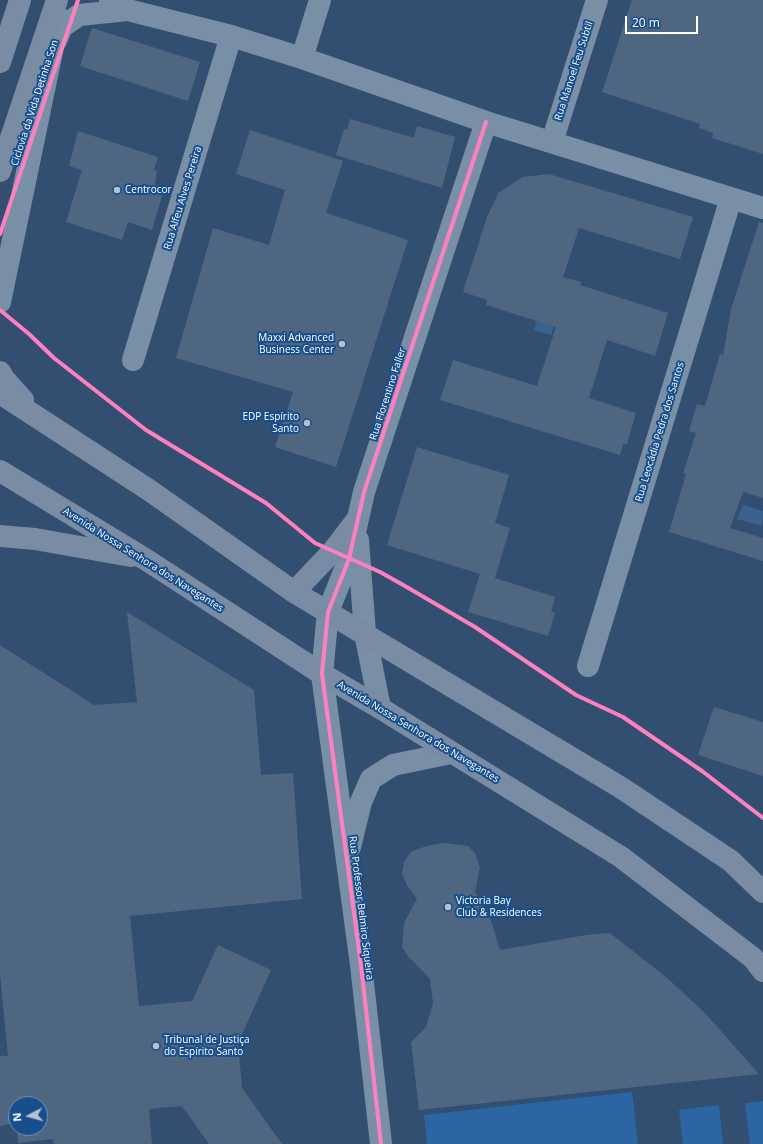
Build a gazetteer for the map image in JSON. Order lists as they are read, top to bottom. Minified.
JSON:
{"streets":{"main road":["Avenida Nossa Senhora dos Navegantes"],"street":["Rua Manoel Feu Subtil","Rua Alfeu Alves Pereira","Rua Florentino Faller","Rua Leocádia Pedra dos Santos","Rua Professor Belmiro Siqueira"],"cycle path":["Ciclovia da Vida Detinha Son"]},"crossings":[["Rua Florentino Faller","Avenida Nossa Senhora dos Navegantes"],["Rua Florentino Faller","Rua Professor Belmiro Siqueira"],["Avenida Nossa Senhora dos Navegantes","Rua Professor Belmiro Siqueira"]],"places":["Centrocor","Maxxi Advanced Business Center","EDP Espírito Santo","Victoria Bay Club & Residences","Tribunal de Justiça do Espírito Santo"],"scale_bar":"20 m","north":"left"}
